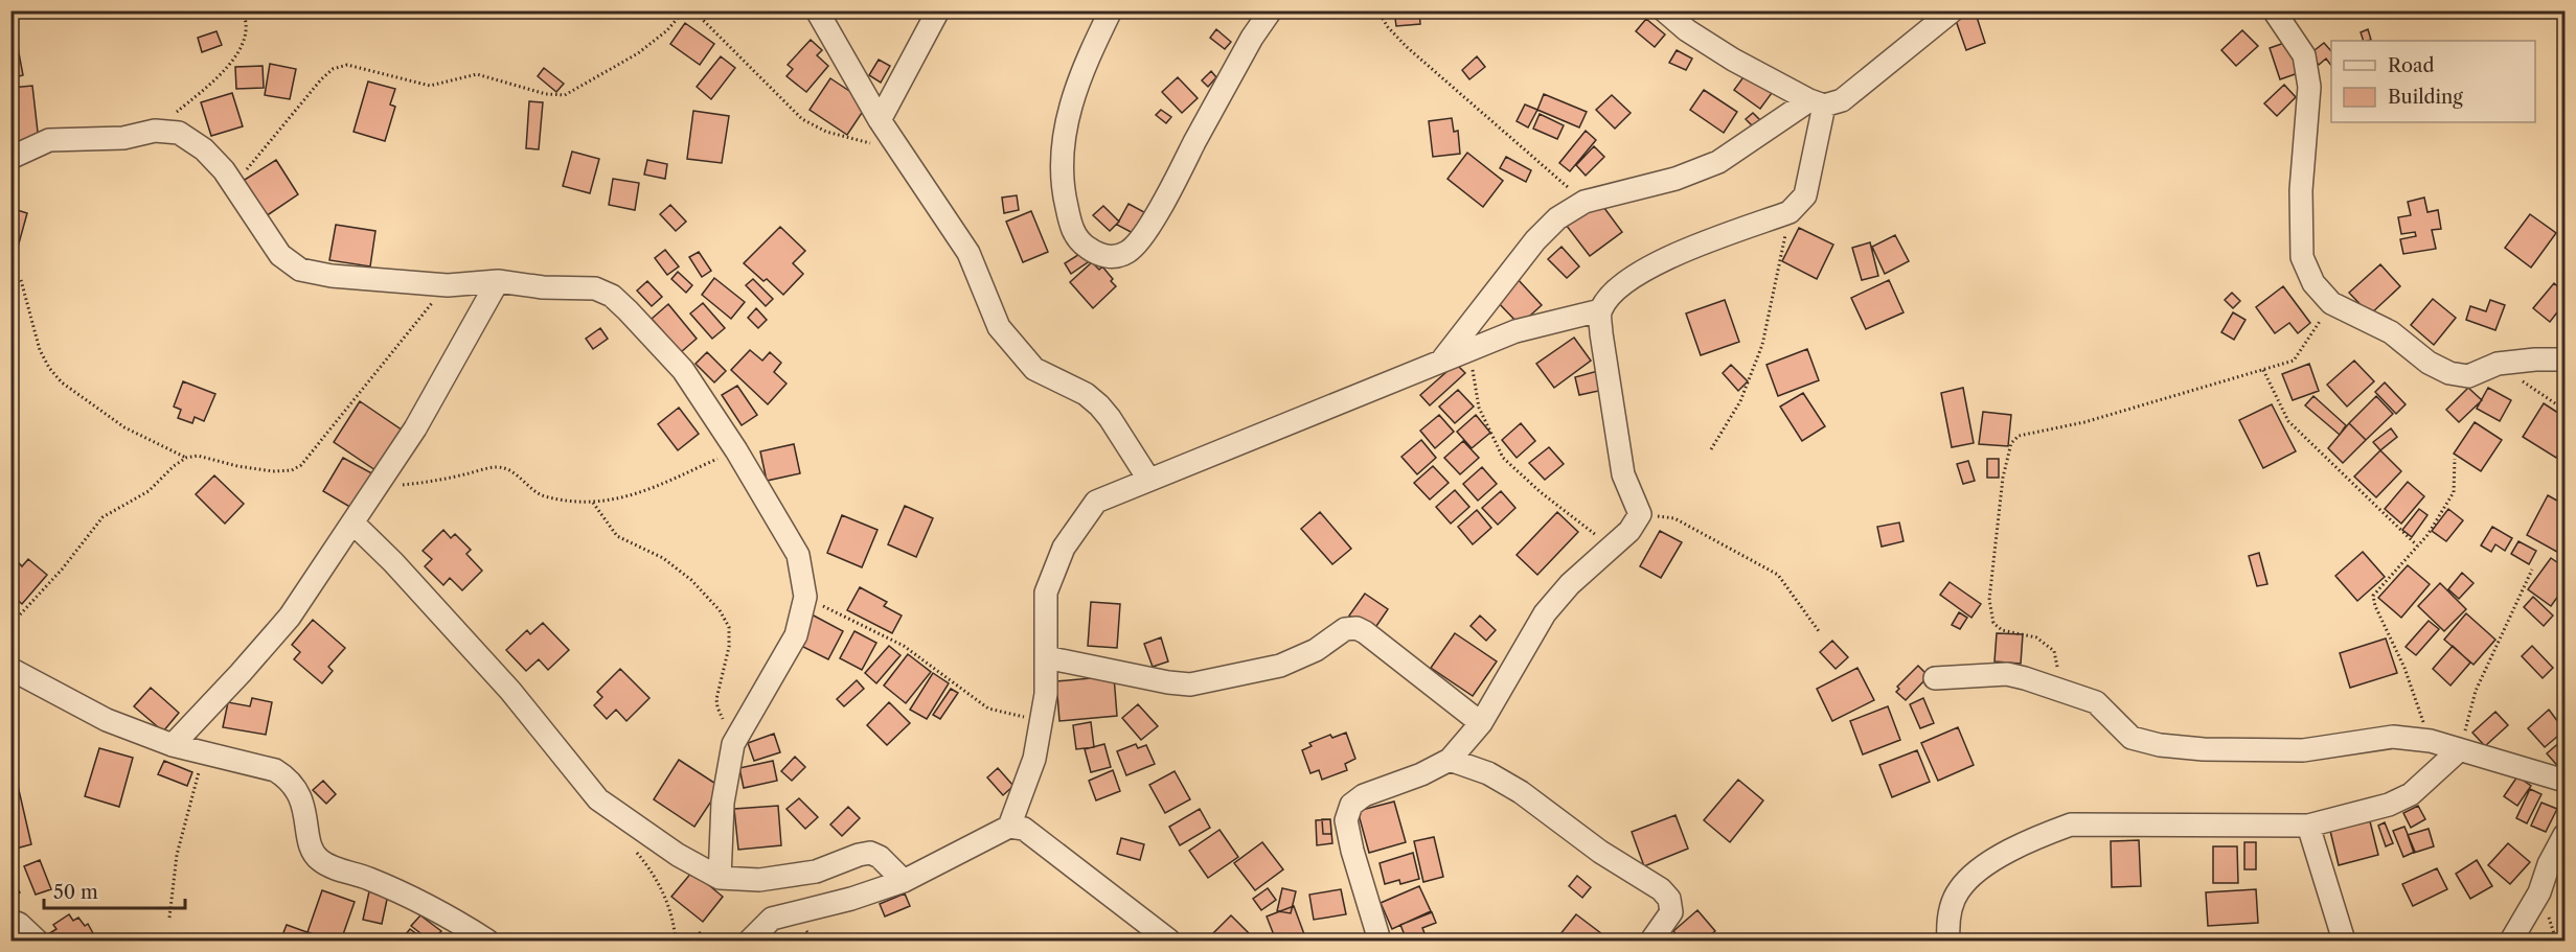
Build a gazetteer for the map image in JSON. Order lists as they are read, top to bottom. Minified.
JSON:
{"legend":["Road","Building"],"scale_bar":"50 m"}
